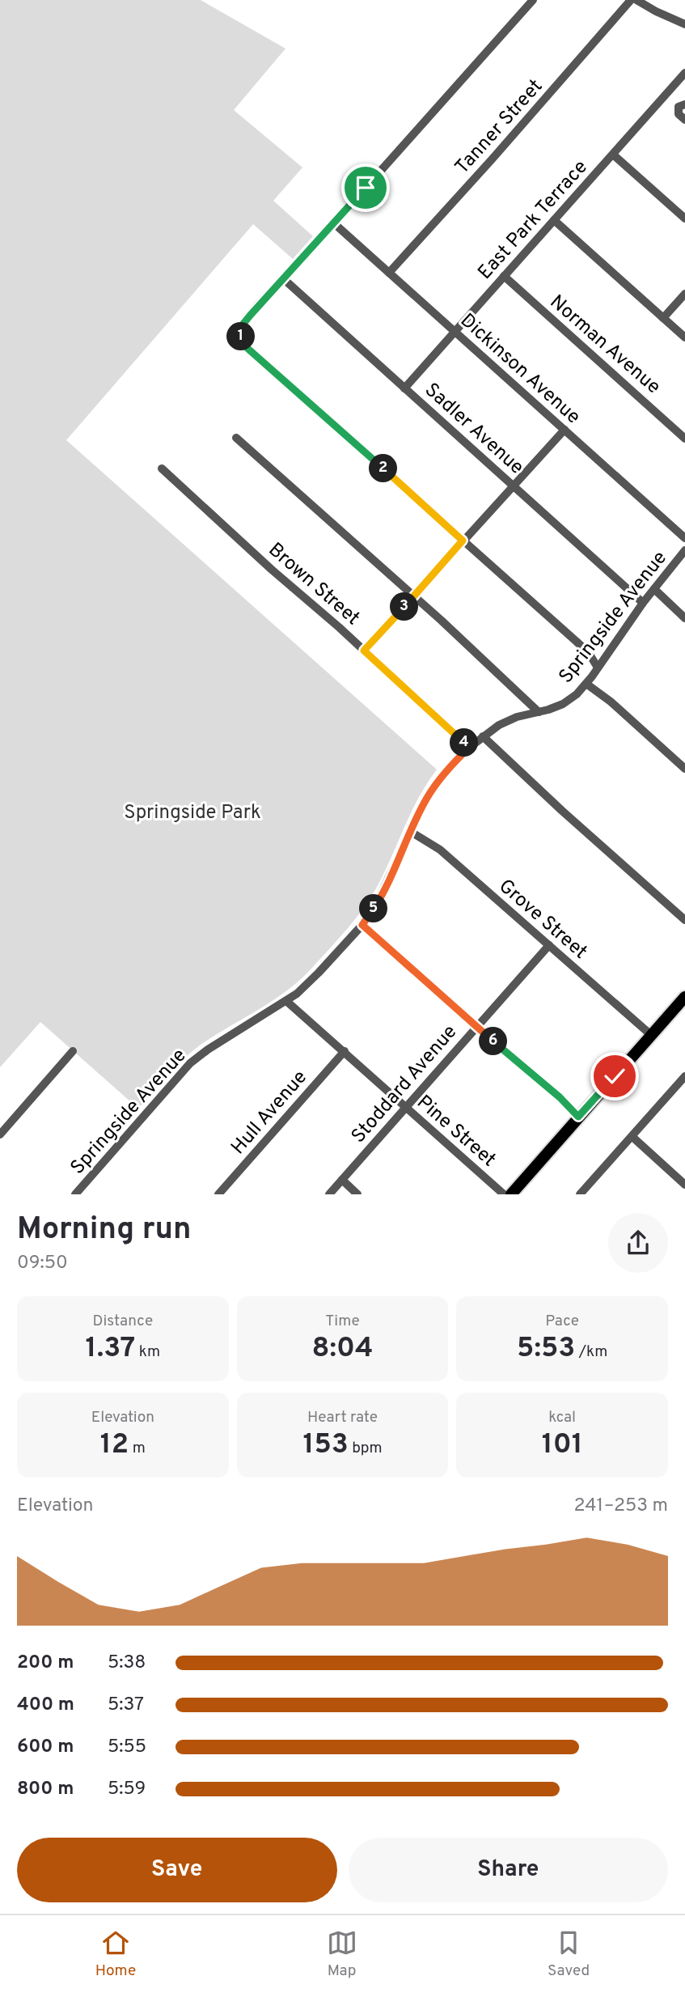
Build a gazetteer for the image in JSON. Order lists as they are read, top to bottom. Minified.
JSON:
{"streets":{"street":["Tanner Street","East Park Terrace","Norman Avenue","Dickinson Avenue","Sadler Avenue","Brown Street","Springside Avenue","Grove Street","Stoddard Avenue","Hull Avenue","Pine Street"]},"crossings":[["Tanner Street","Dickinson Avenue"],["East Park Terrace","Norman Avenue"],["East Park Terrace","Dickinson Avenue"],["East Park Terrace","Sadler Avenue"],["Sadler Avenue","Springside Avenue"],["Brown Street","Springside Avenue"],["Springside Avenue","Grove Street"],["Springside Avenue","Pine Street"],["Grove Street","Stoddard Avenue"],["Stoddard Avenue","Pine Street"],["Hull Avenue","Pine Street"]],"parks":["Springside Park"],"page":{"pins":["1","2","3","4","5","6"],"heading":["Morning run","09:50"],"stats":[["Distance","1.37 km"],["Time","8:04"],["Pace","5:53 /km"],["Elevation","12 m"],["Heart rate","153 bpm"],["kcal","101"]],"chart":["Elevation","241–253 m"],"list":[{"name":"200 m","note":"5:38"},{"name":"400 m","note":"5:37"},{"name":"600 m","note":"5:55"},{"name":"800 m","note":"5:59"}],"buttons":["Save","Share"],"tabs":["Home","Map","Saved"]}}
